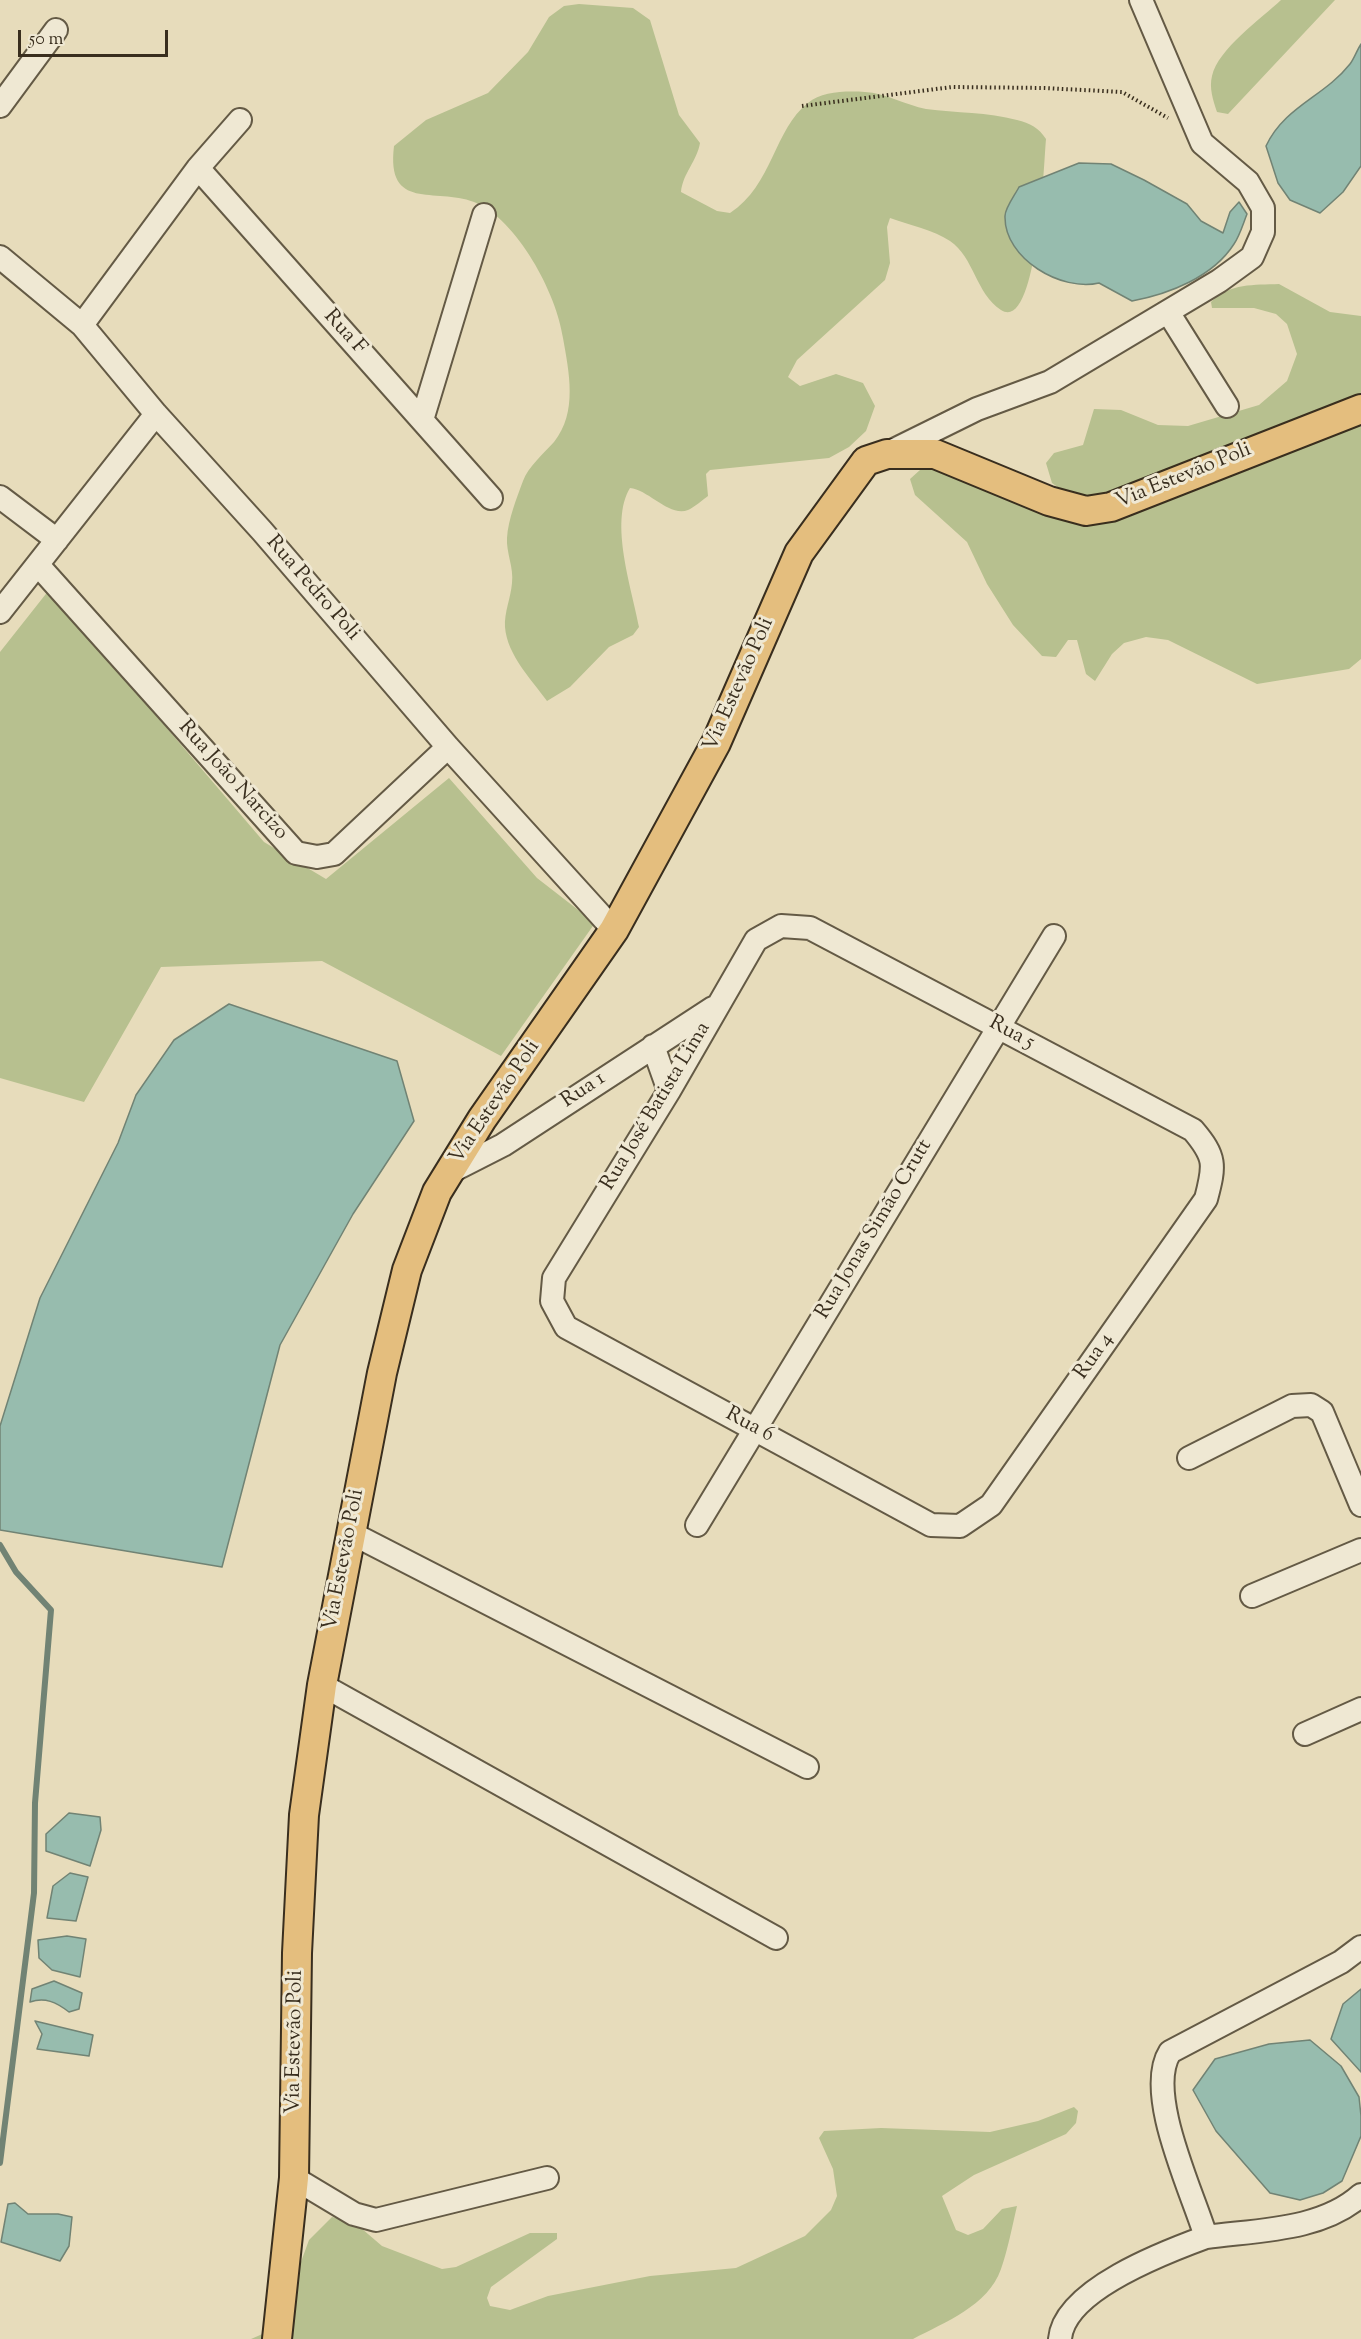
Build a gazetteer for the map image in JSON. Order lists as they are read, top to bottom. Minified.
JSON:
{"streets":{"main road":["Via Estevão Poli"],"street":["Rua F","Rua Pedro Poli","Rua João Narcizo","Rua 5","Rua 1","Rua José Batista Lima","Rua Jonas Simão Crutt","Rua 4","Rua 6"]},"crossings":[["Via Estevão Poli","Rua Pedro Poli"],["Via Estevão Poli","Rua 1"],["Rua Pedro Poli","Rua João Narcizo"],["Rua 5","Rua José Batista Lima"],["Rua 5","Rua Jonas Simão Crutt"],["Rua 5","Rua 4"],["Rua 1","Rua José Batista Lima"],["Rua José Batista Lima","Rua 6"],["Rua Jonas Simão Crutt","Rua 6"],["Rua 4","Rua 6"]],"scale_bar":"50 m"}
